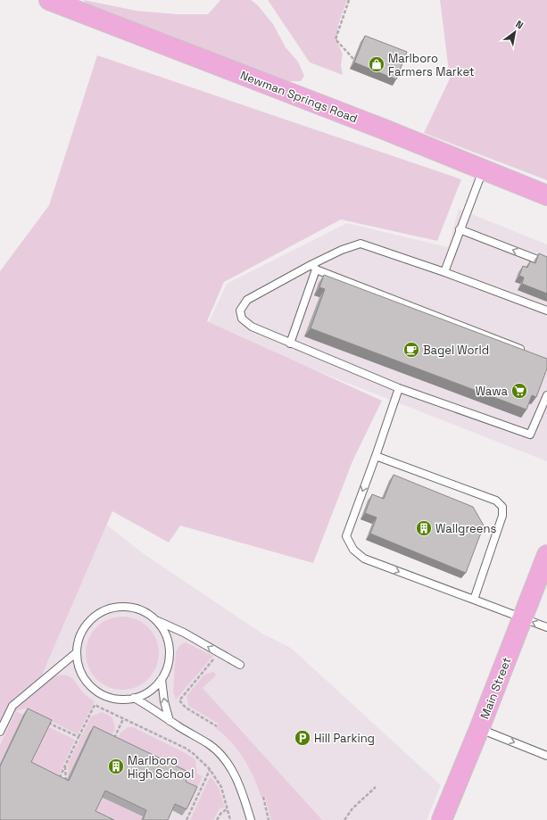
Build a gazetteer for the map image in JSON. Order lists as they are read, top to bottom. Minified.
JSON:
{"streets":{"main road":["Newman Springs Road","Main Street"]},"places":{"shop":["Marlboro Farmers Market"],"cafe":["Bagel World"],"supermarket":["Wawa"],"building":["Wallgreens","Marlboro High School"],"parking":["Hill Parking"]},"north":"top right"}
